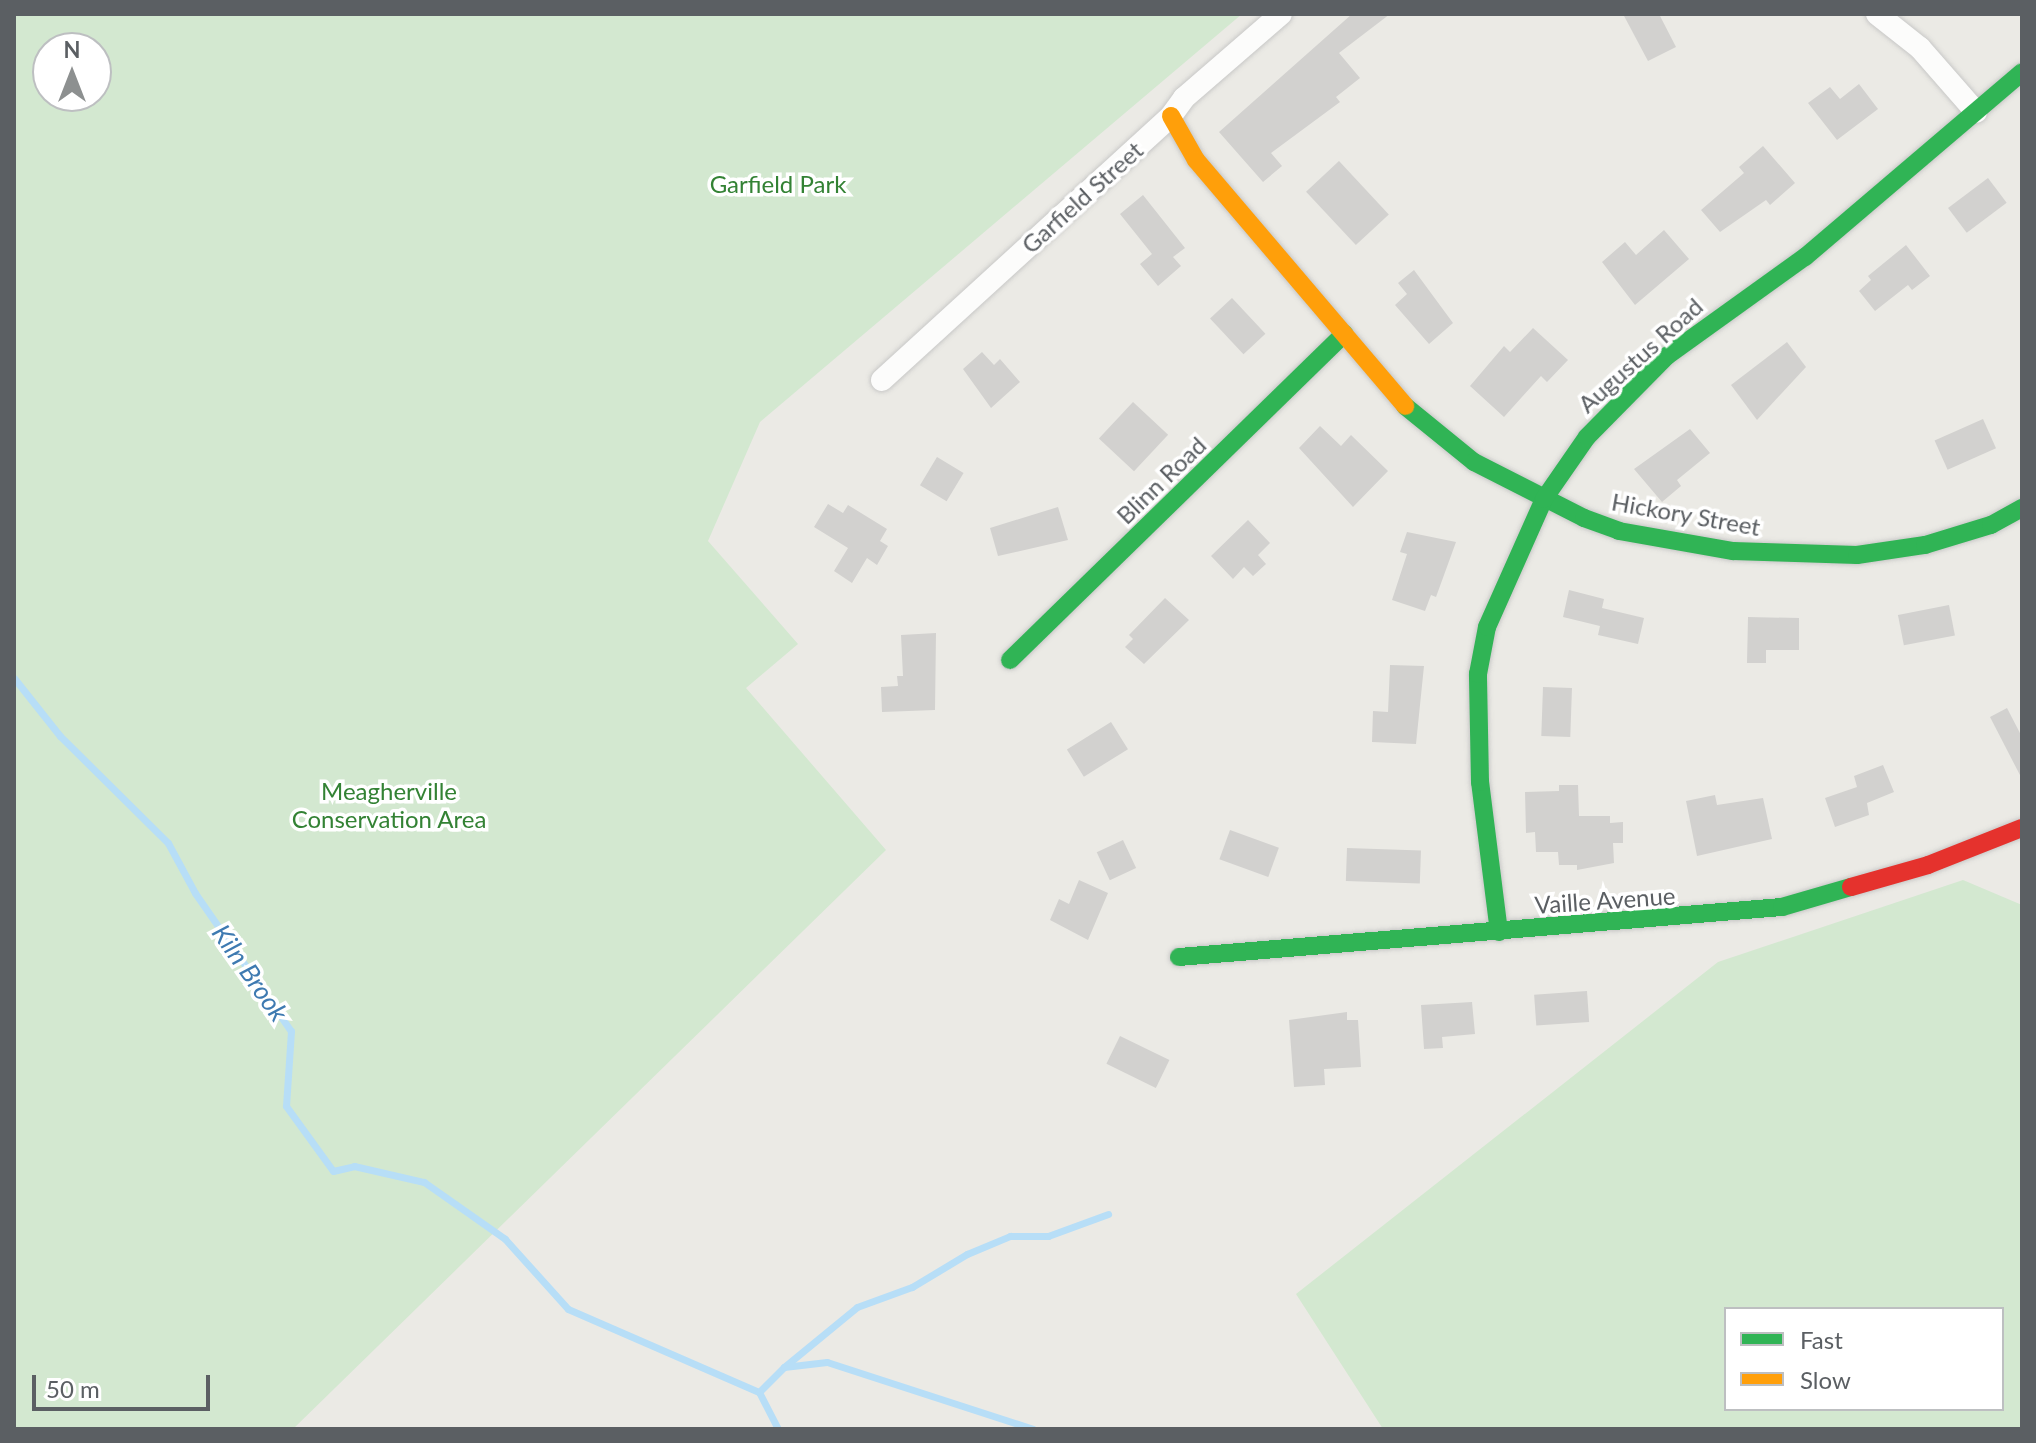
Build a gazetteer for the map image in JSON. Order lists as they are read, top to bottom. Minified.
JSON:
{"streets":{"street":["Garfield Street","Augustus Road","Blinn Road","Hickory Street","Vaille Avenue"]},"crossings":[["Garfield Street","Hickory Street"],["Augustus Road","Hickory Street"],["Augustus Road","Vaille Avenue"],["Blinn Road","Hickory Street"]],"water":["Kiln Brook"],"parks":["Garfield Park","Meagherville Conservation Area"],"legend":["Fast","Slow"],"scale_bar":"50 m","north":"top"}
